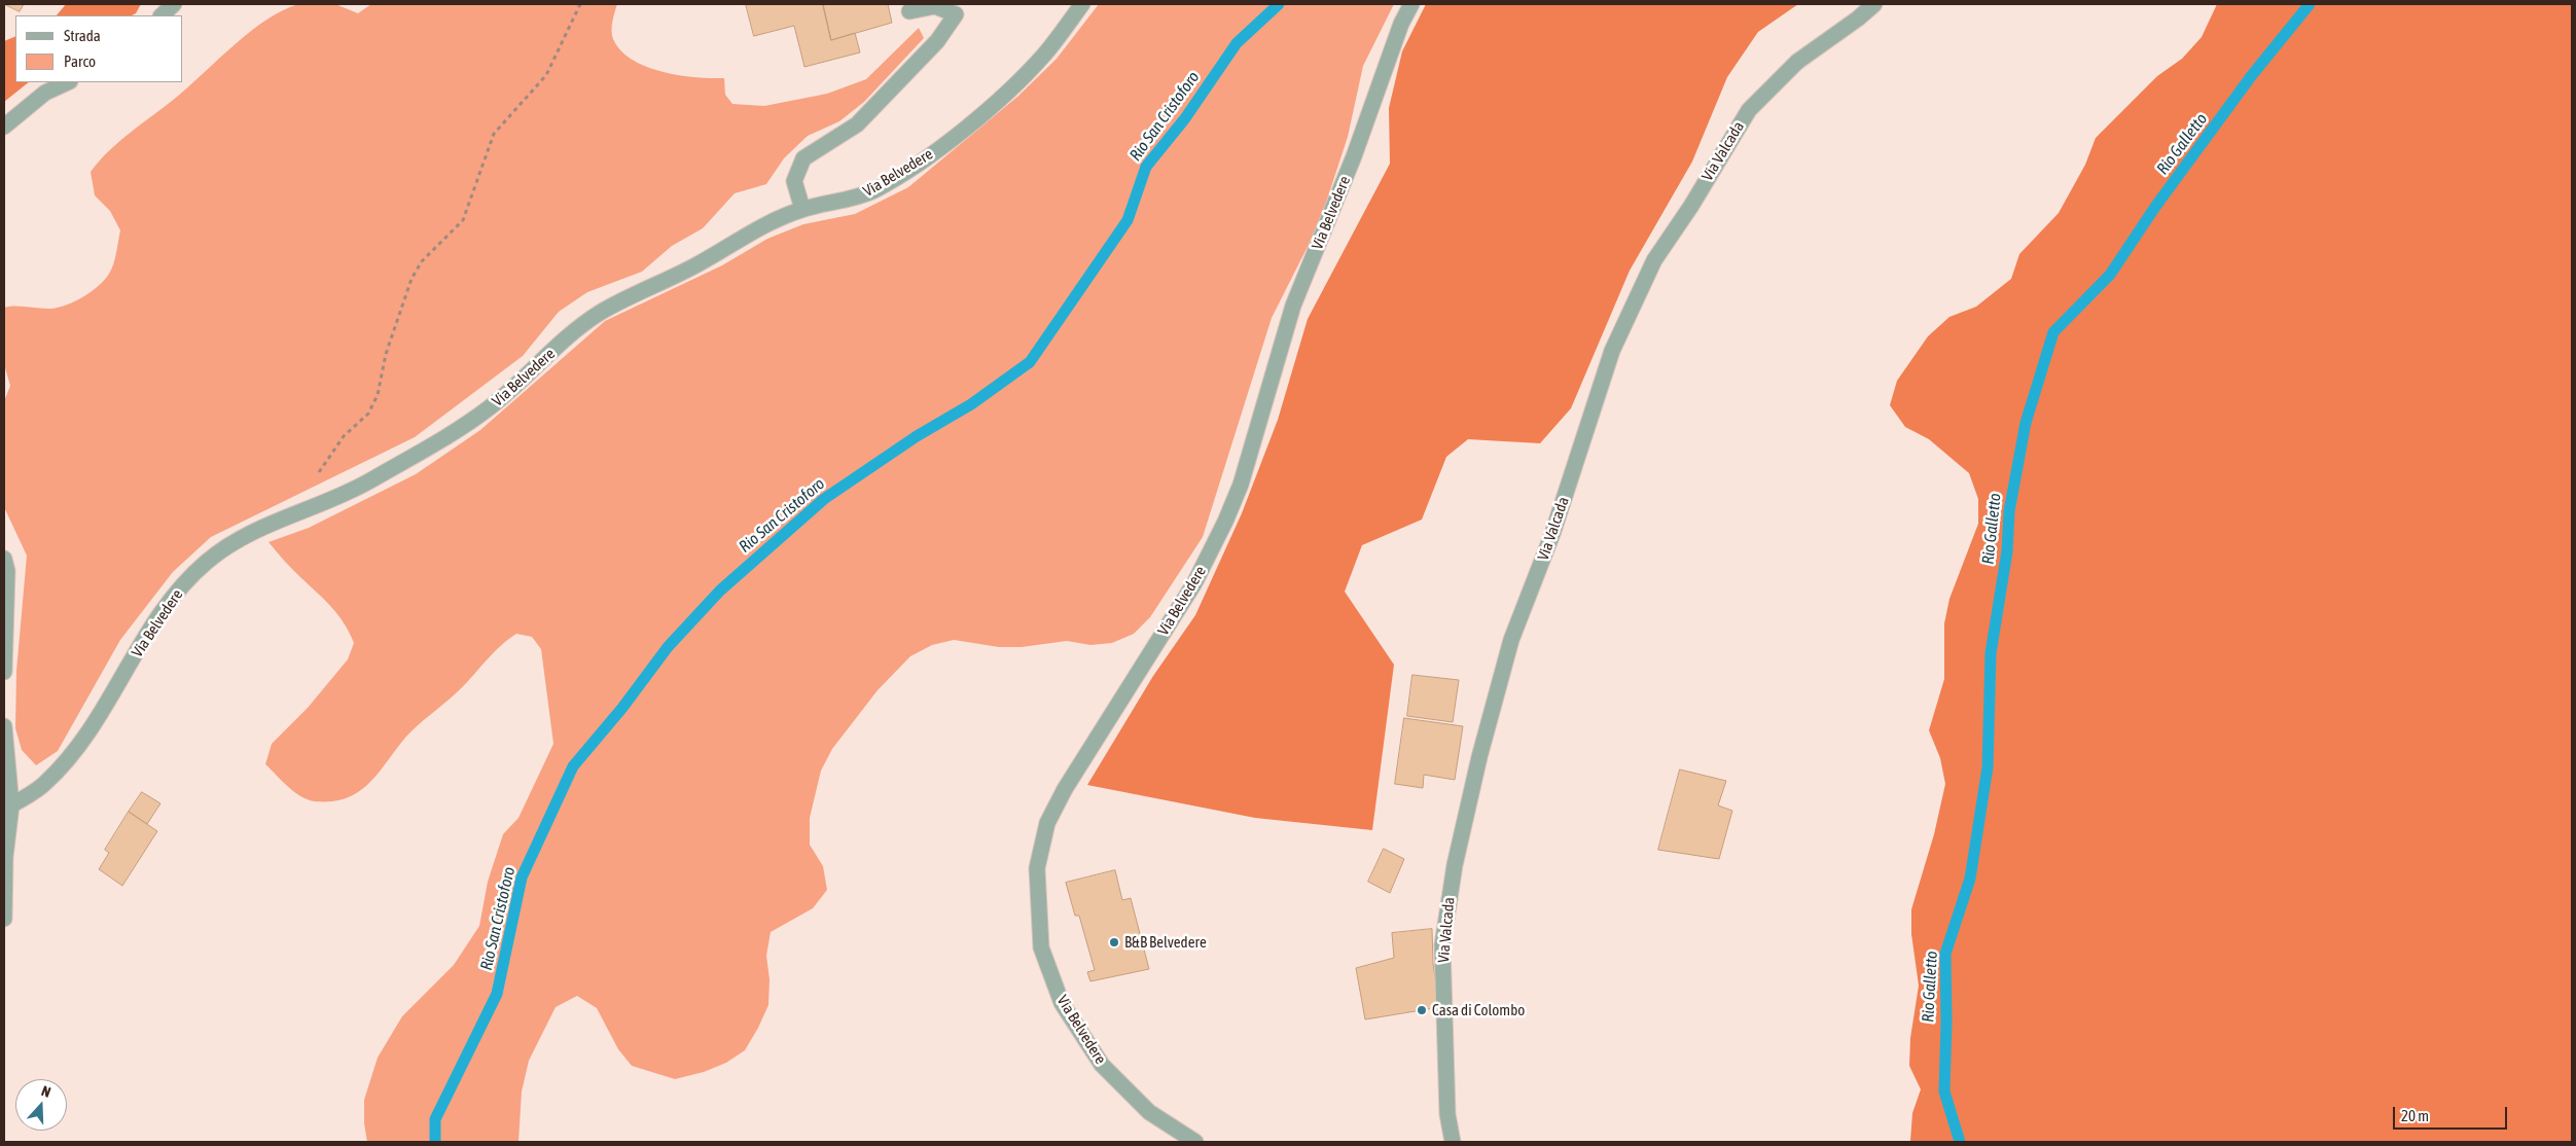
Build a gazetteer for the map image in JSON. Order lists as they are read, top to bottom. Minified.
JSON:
{"streets":{"street":["Via Valcada","Via Belvedere"]},"water":["Rio San Cristoforo","Rio Galletto"],"places":["B&B Belvedere","Casa di Colombo"],"legend":["Strada","Parco"],"scale_bar":"20 m","north":"top"}
